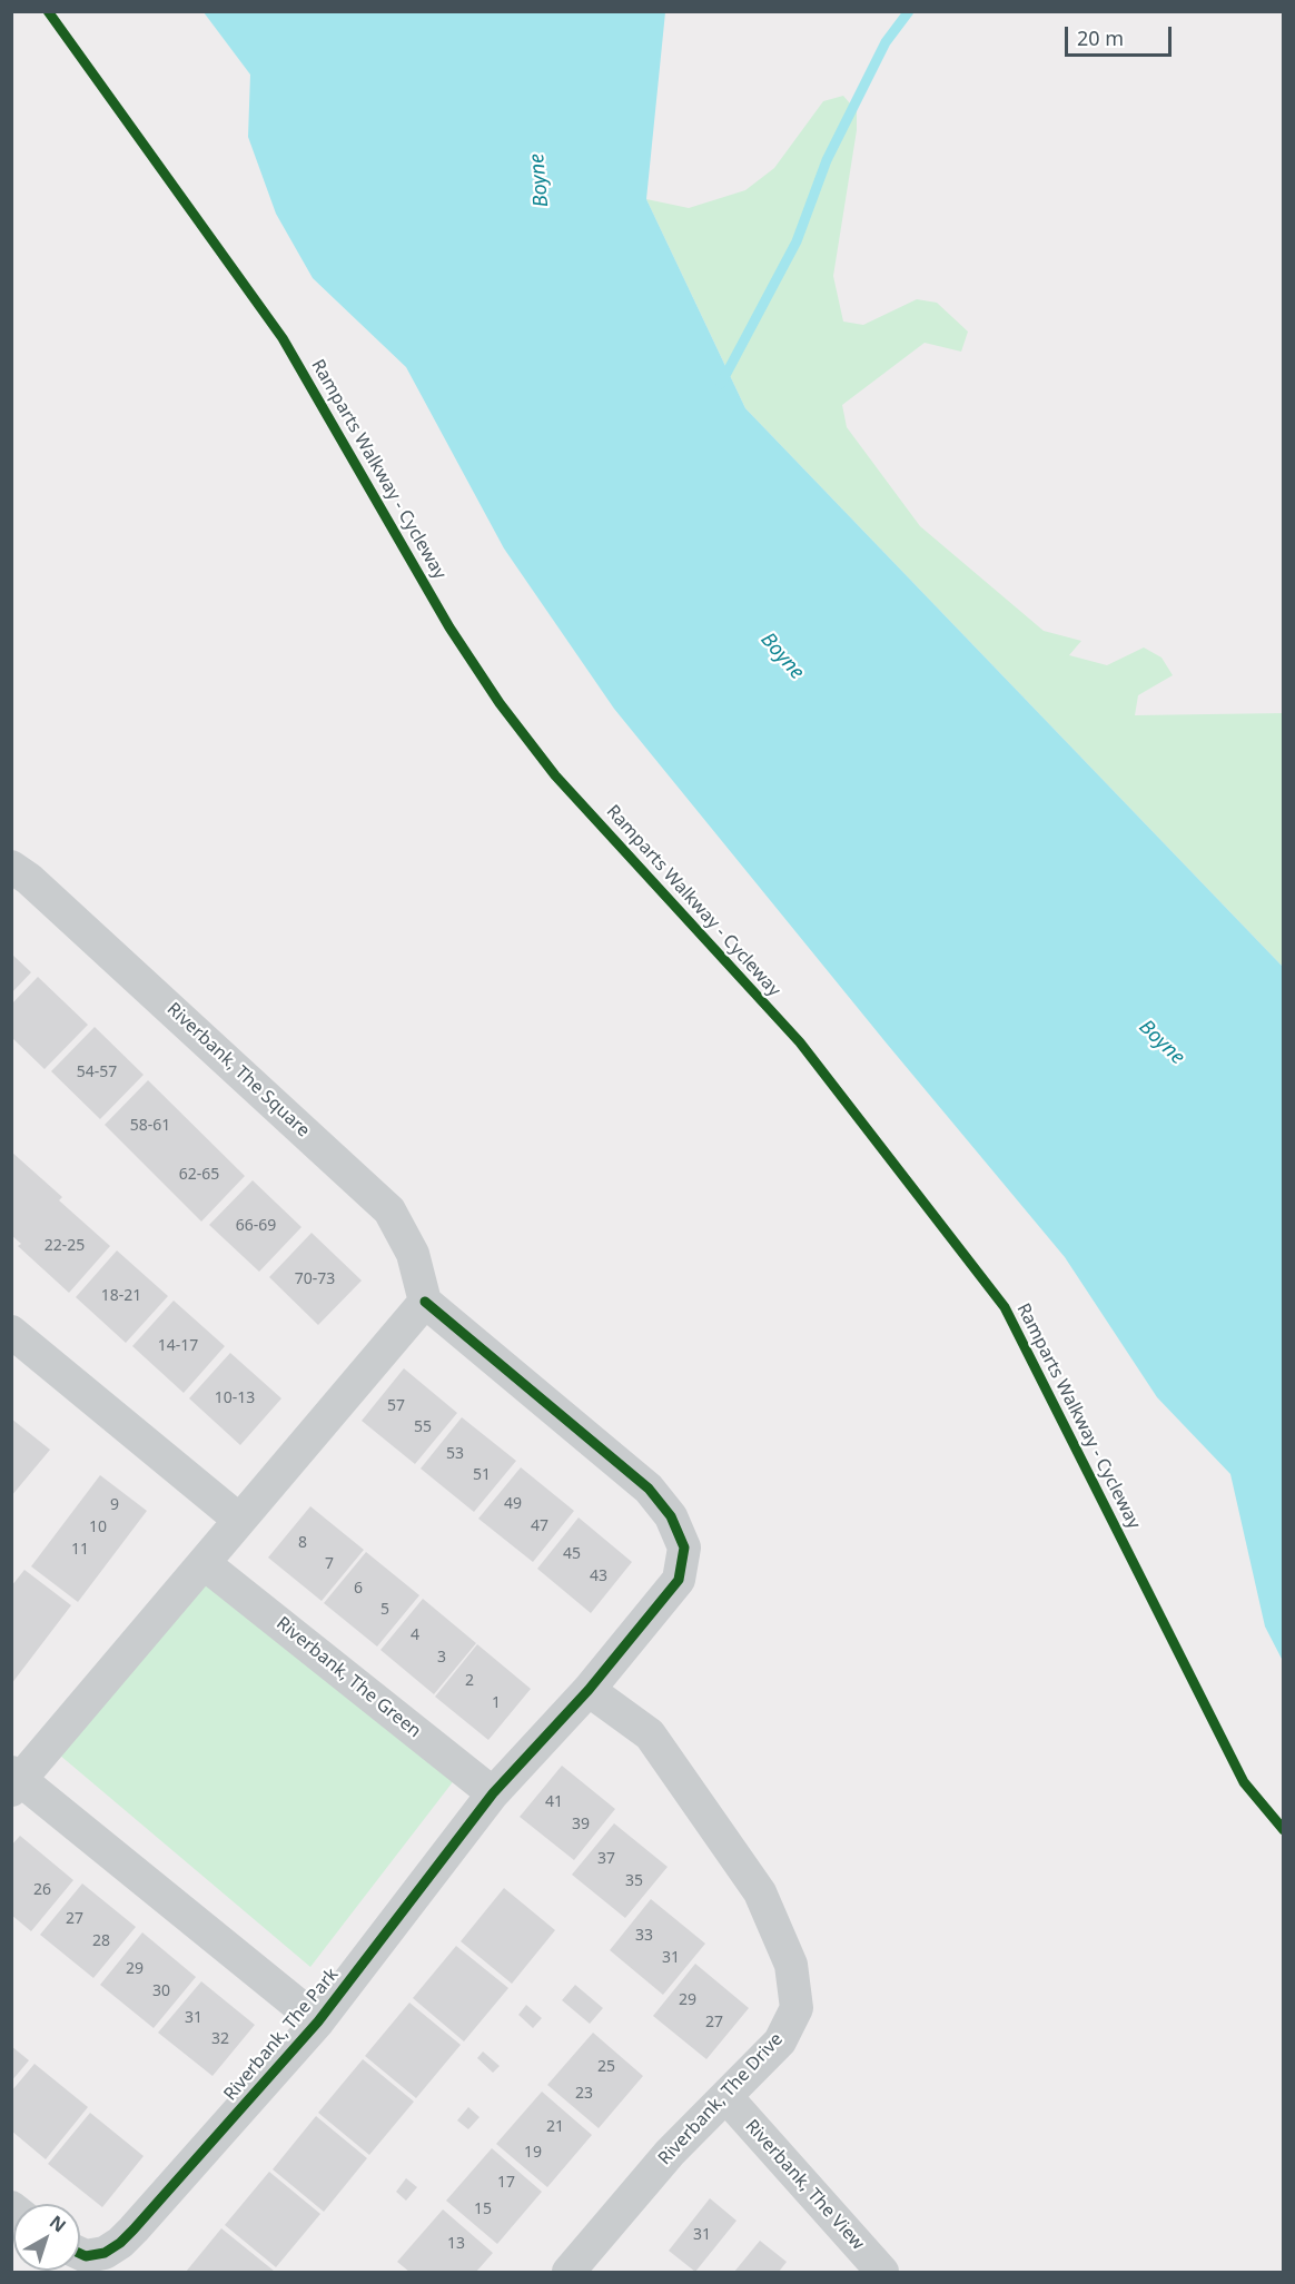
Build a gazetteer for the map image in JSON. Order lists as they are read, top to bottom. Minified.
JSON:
{"streets":{"street":["Riverbank, The Square","Riverbank, The Green","Riverbank, The Park","Riverbank, The Drive","Riverbank, The View"],"cycle path":["Ramparts Walkway - Cycleway"]},"crossings":[["Riverbank, The Square","Riverbank, The Park"],["Riverbank, The Green","Riverbank, The Park"],["Riverbank, The Park","Riverbank, The Drive"],["Riverbank, The Drive","Riverbank, The View"]],"water":["Boyne"],"house_numbers":["54-57","58-61","62-65","66-69","22-25","70-73","18-21","14-17","10-13","57","55","53","51","49","9","47","10","8","11","45","7","43","6","5","4","3","2","1","41","39","37","35","26","27","33","28","31","29","30","29","31","27","32","25","23","21","19","17","15","31","13"],"scale_bar":"20 m","north":"top right"}
